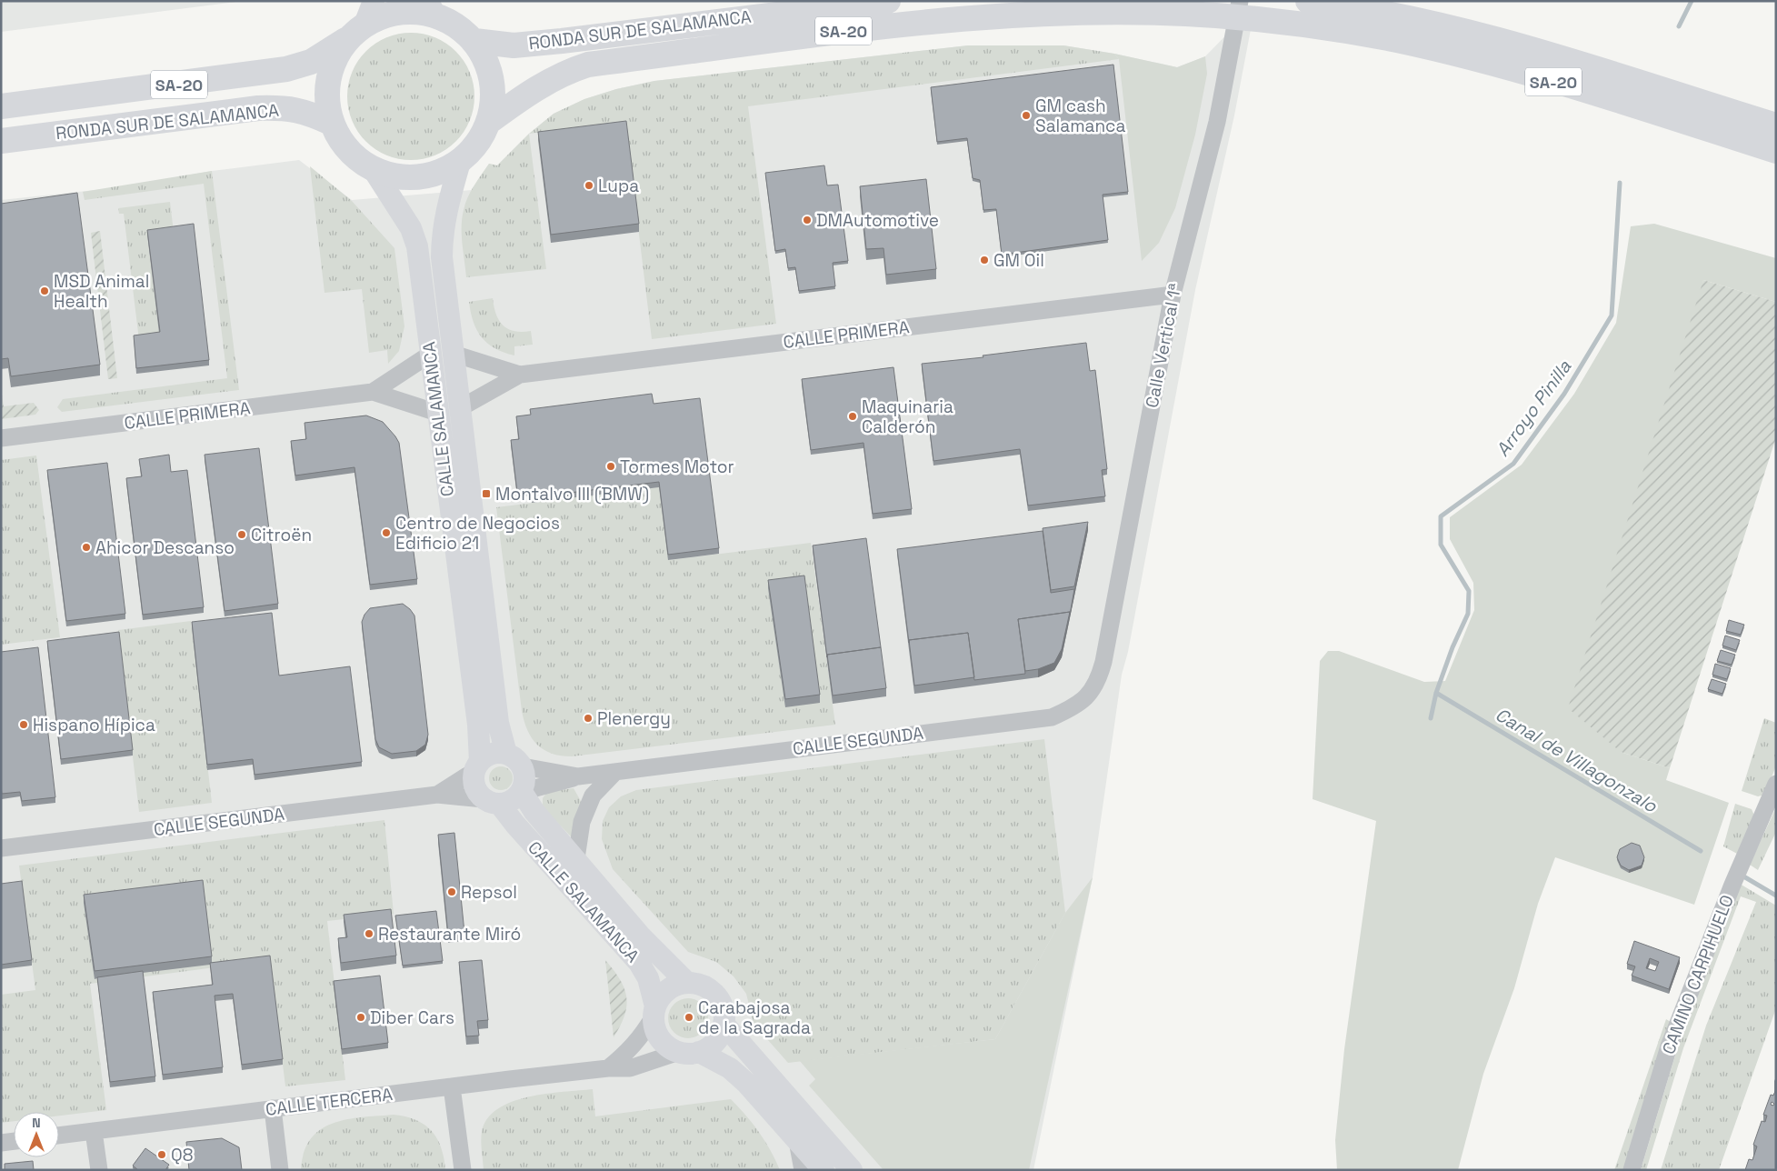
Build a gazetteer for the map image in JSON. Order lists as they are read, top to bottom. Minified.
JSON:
{"streets":{"highway":["RONDA SUR DE SALAMANCA","SA-20"],"main road":["CALLE SALAMANCA"],"street":["CALLE PRIMERA","Calle Vertical 1ª","CALLE SEGUNDA","CAMINO CARPIHUELO","CALLE TERCERA"]},"crossings":[["RONDA SUR DE SALAMANCA","CALLE SALAMANCA"],["CALLE PRIMERA","Calle Vertical 1ª"],["CALLE PRIMERA","CALLE SALAMANCA"],["Calle Vertical 1ª","CALLE SEGUNDA"],["CALLE SALAMANCA","CALLE SEGUNDA"],["CALLE SALAMANCA","CALLE TERCERA"]],"water":["Arroyo Pinilla","Canal de Villagonzalo"],"places":{"other":["GM cash Salamanca","Lupa","DMAutomotive","GM Oil","MSD Animal Health","Maquinaria Calderón","Tormes Motor","Centro de Negocios Edificio 21","Citroën","Ahicor Descanso","Plenergy","Hispano Hípica","Repsol","Restaurante Miró","Diber Cars","Carabajosa de la Sagrada","Q8"],"transit":["Montalvo III (BMW)"]},"north":"top"}
